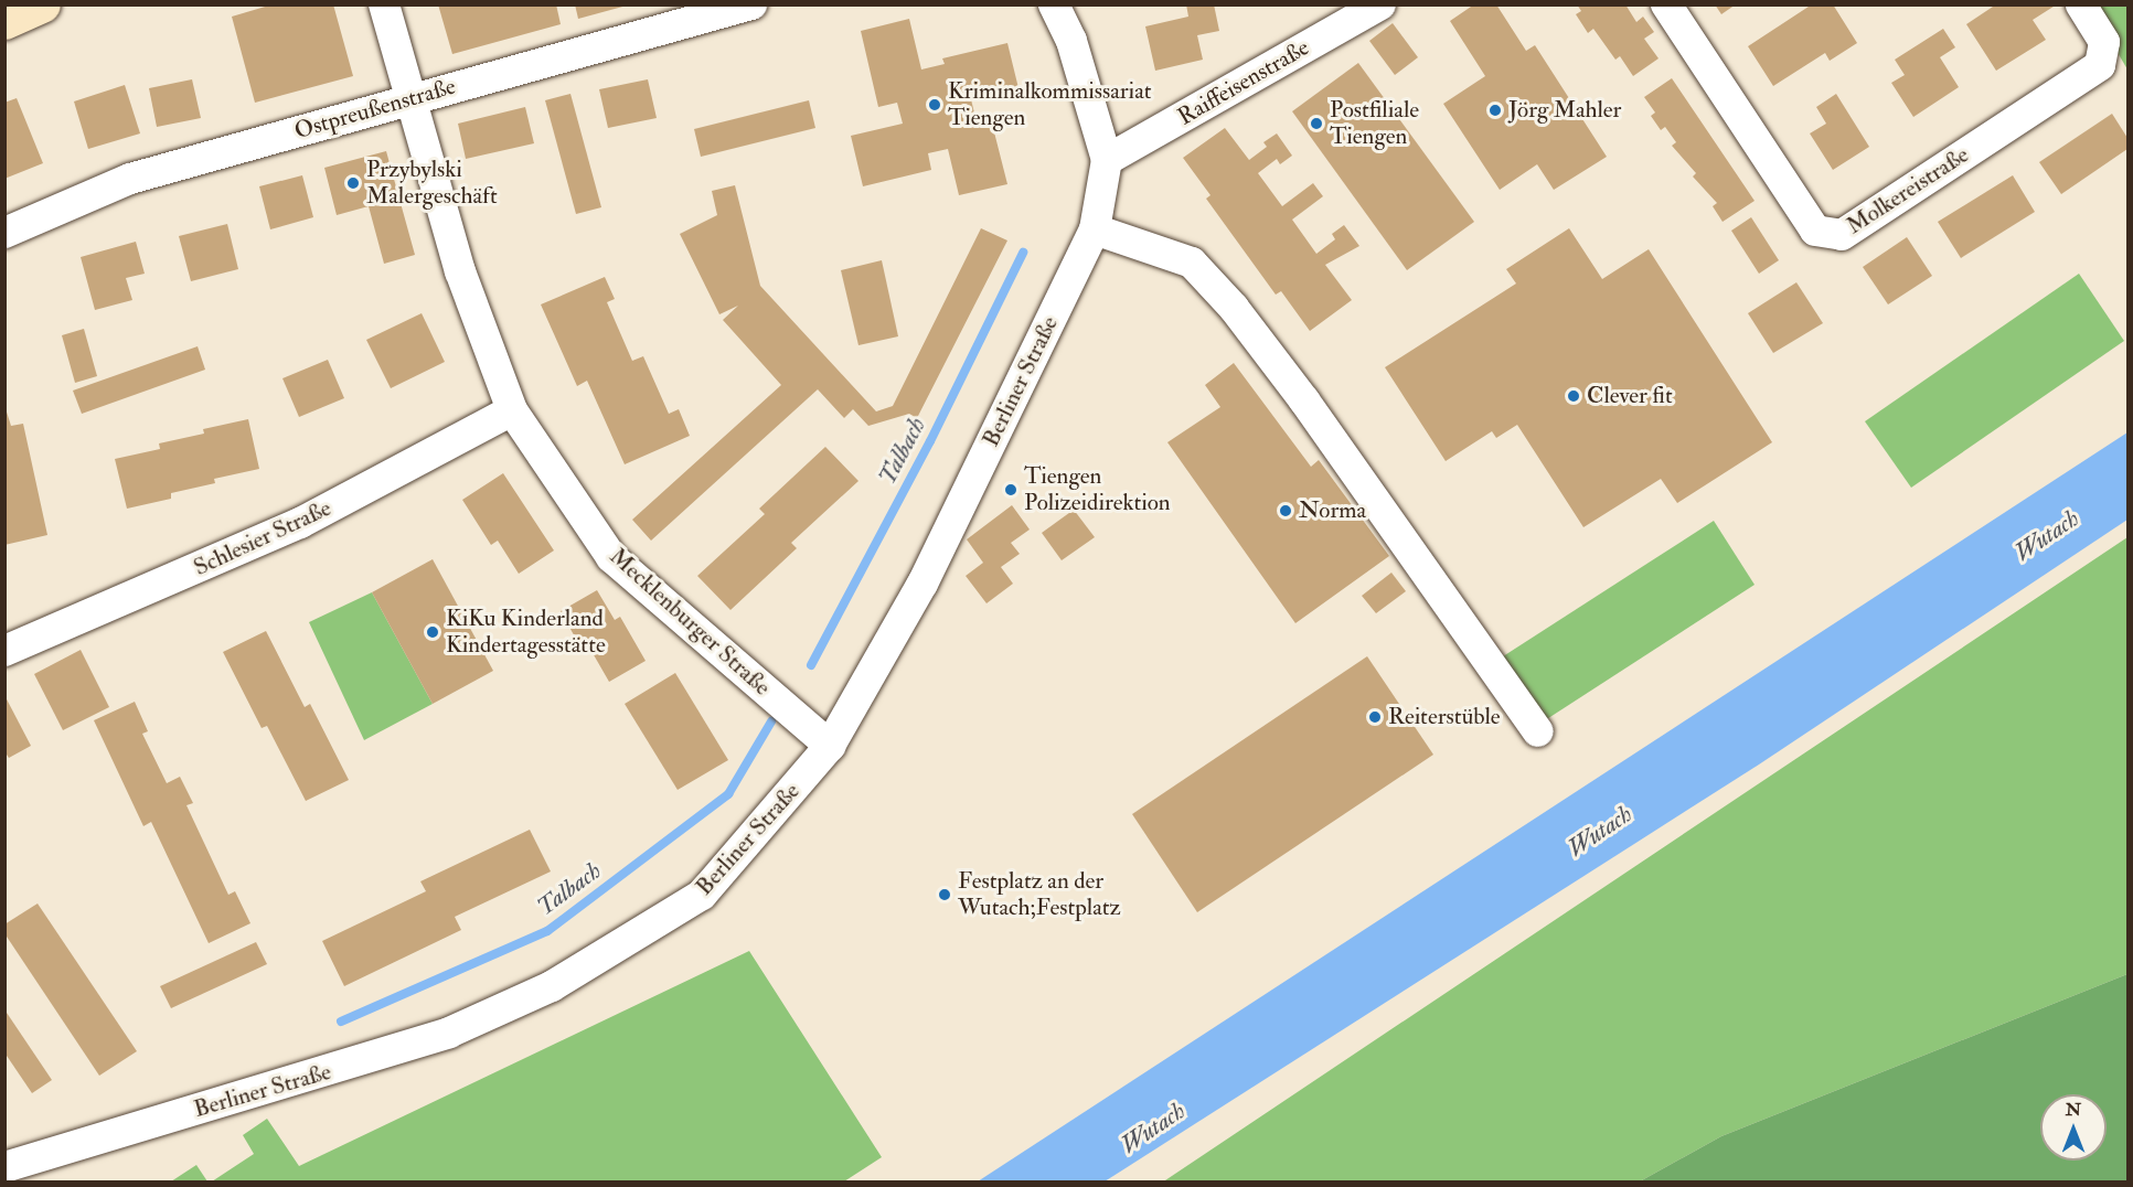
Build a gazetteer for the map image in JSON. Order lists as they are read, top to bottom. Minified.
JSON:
{"streets":{"street":["Raiffeisenstraße","Ostpreußenstraße","Molkereistraße","Berliner Straße","Schlesier Straße","Mecklenburger Straße"]},"crossings":[["Raiffeisenstraße","Berliner Straße"],["Ostpreußenstraße","Mecklenburger Straße"],["Berliner Straße","Mecklenburger Straße"],["Schlesier Straße","Mecklenburger Straße"]],"water":["Talbach","Wutach"],"places":["Kriminalkommissariat Tiengen","Jörg Mahler","Postfiliale Tiengen","Przybylski Malergeschäft","Clever fit","Tiengen Polizeidirektion","Norma","KiKu Kinderland Kindertagesstätte","Reiterstüble","Festplatz an der Wutach;Festplatz"],"north":"top"}
